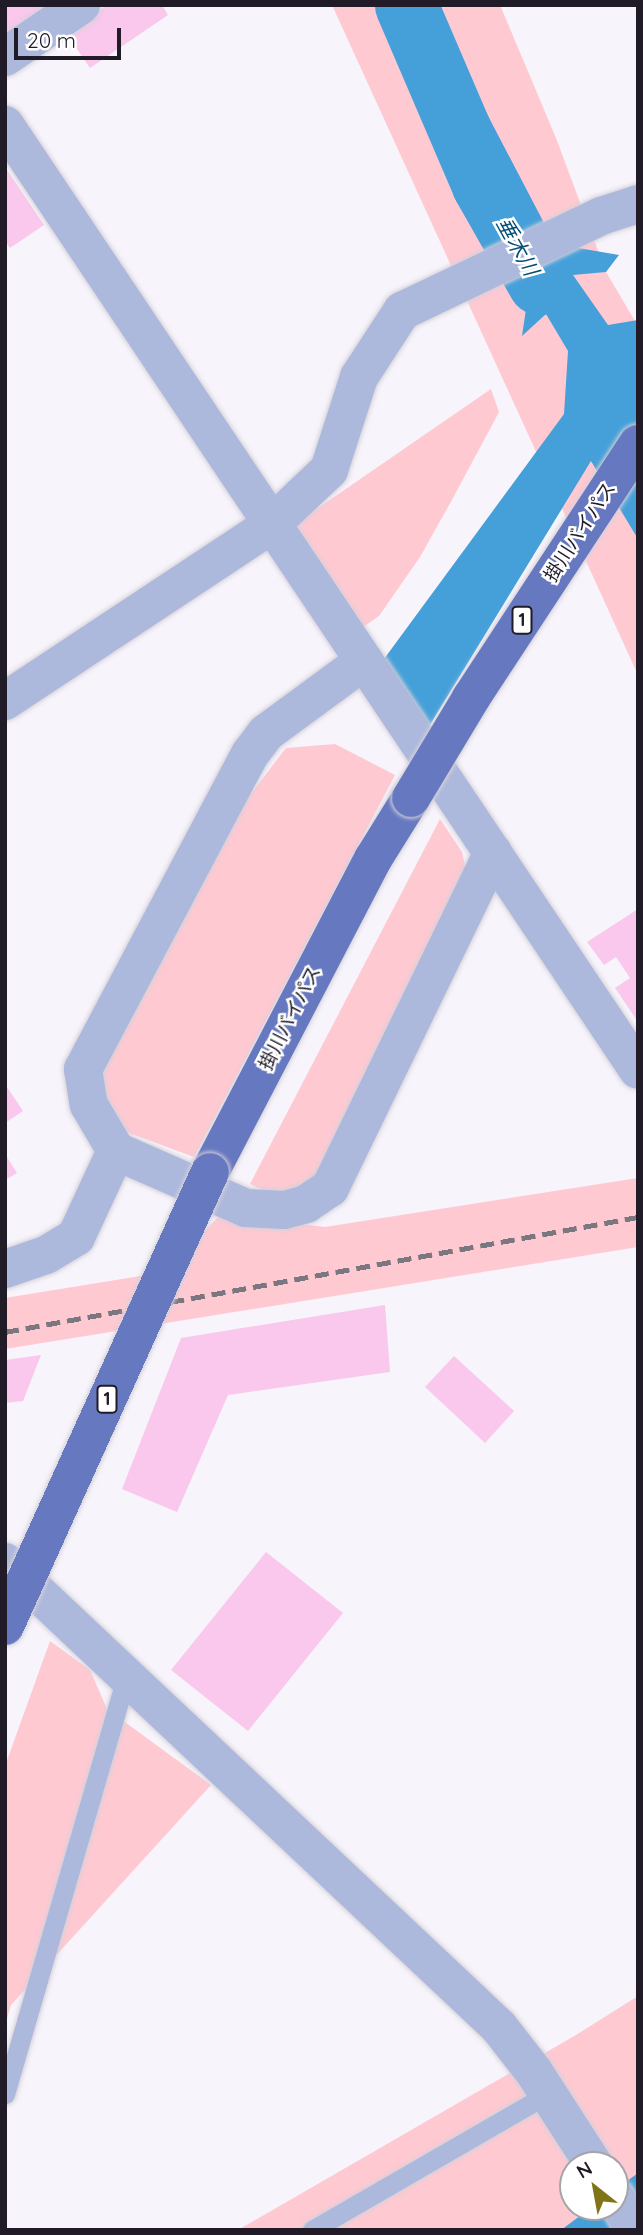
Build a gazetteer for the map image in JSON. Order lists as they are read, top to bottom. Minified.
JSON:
{"streets":{"highway":["掛川バイパス","1"]},"water":["垂木川"],"scale_bar":"20 m","north":"top left"}
